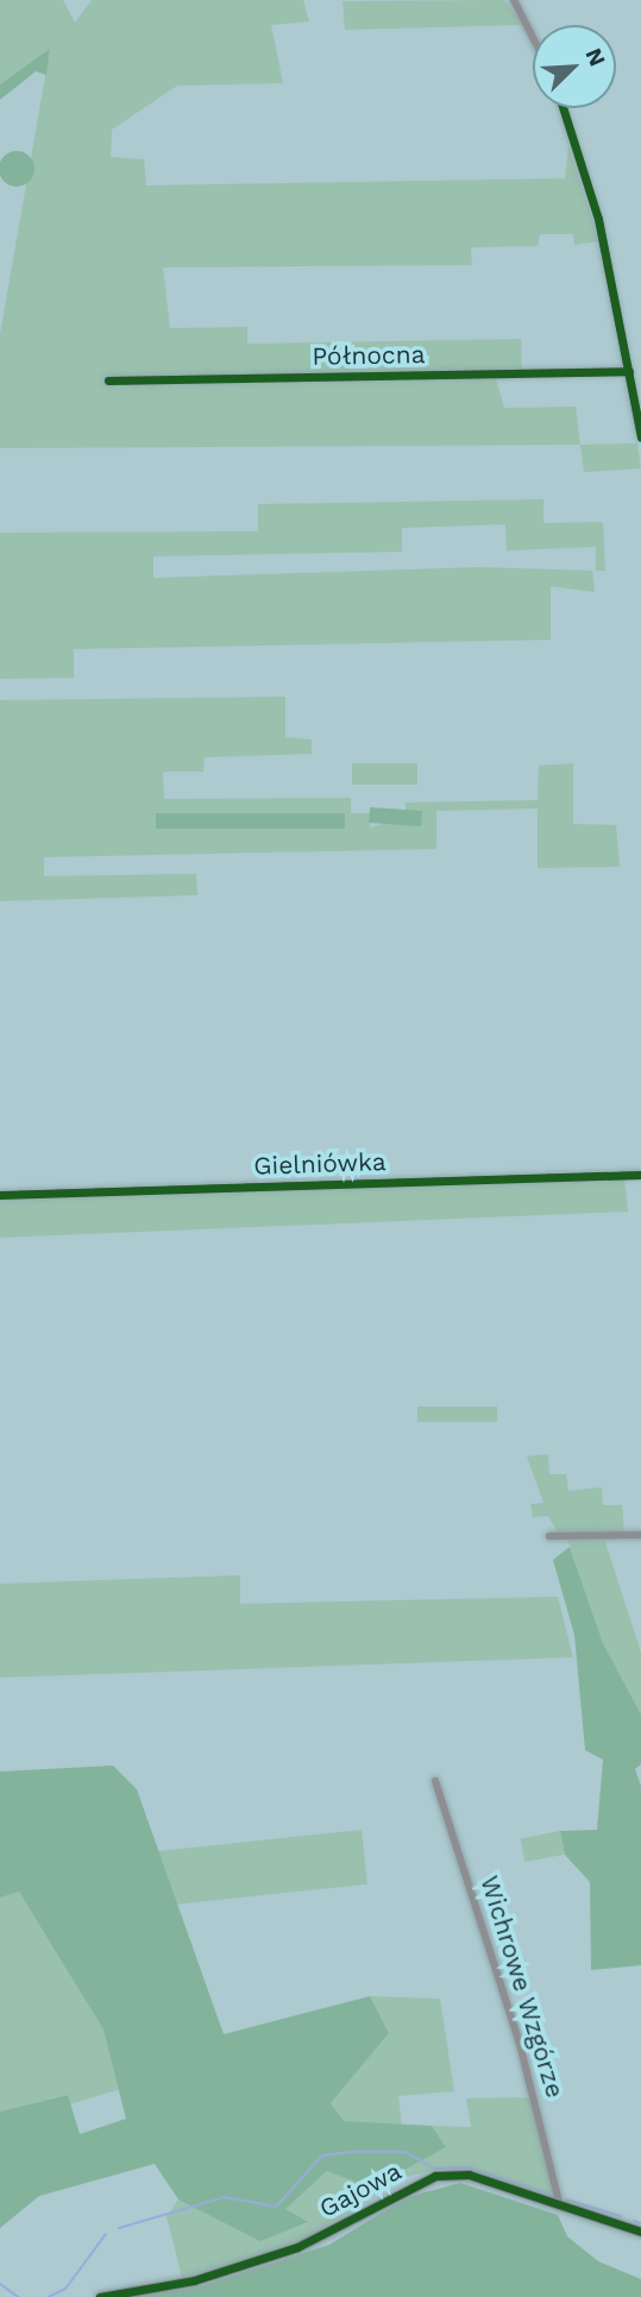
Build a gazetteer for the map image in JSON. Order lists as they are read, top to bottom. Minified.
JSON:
{"streets":{"street":["Północna","Gielniówka","Wichrowe Wzgórze","Gajowa"]},"crossings":[["Wichrowe Wzgórze","Gajowa"]],"north":"top right"}
